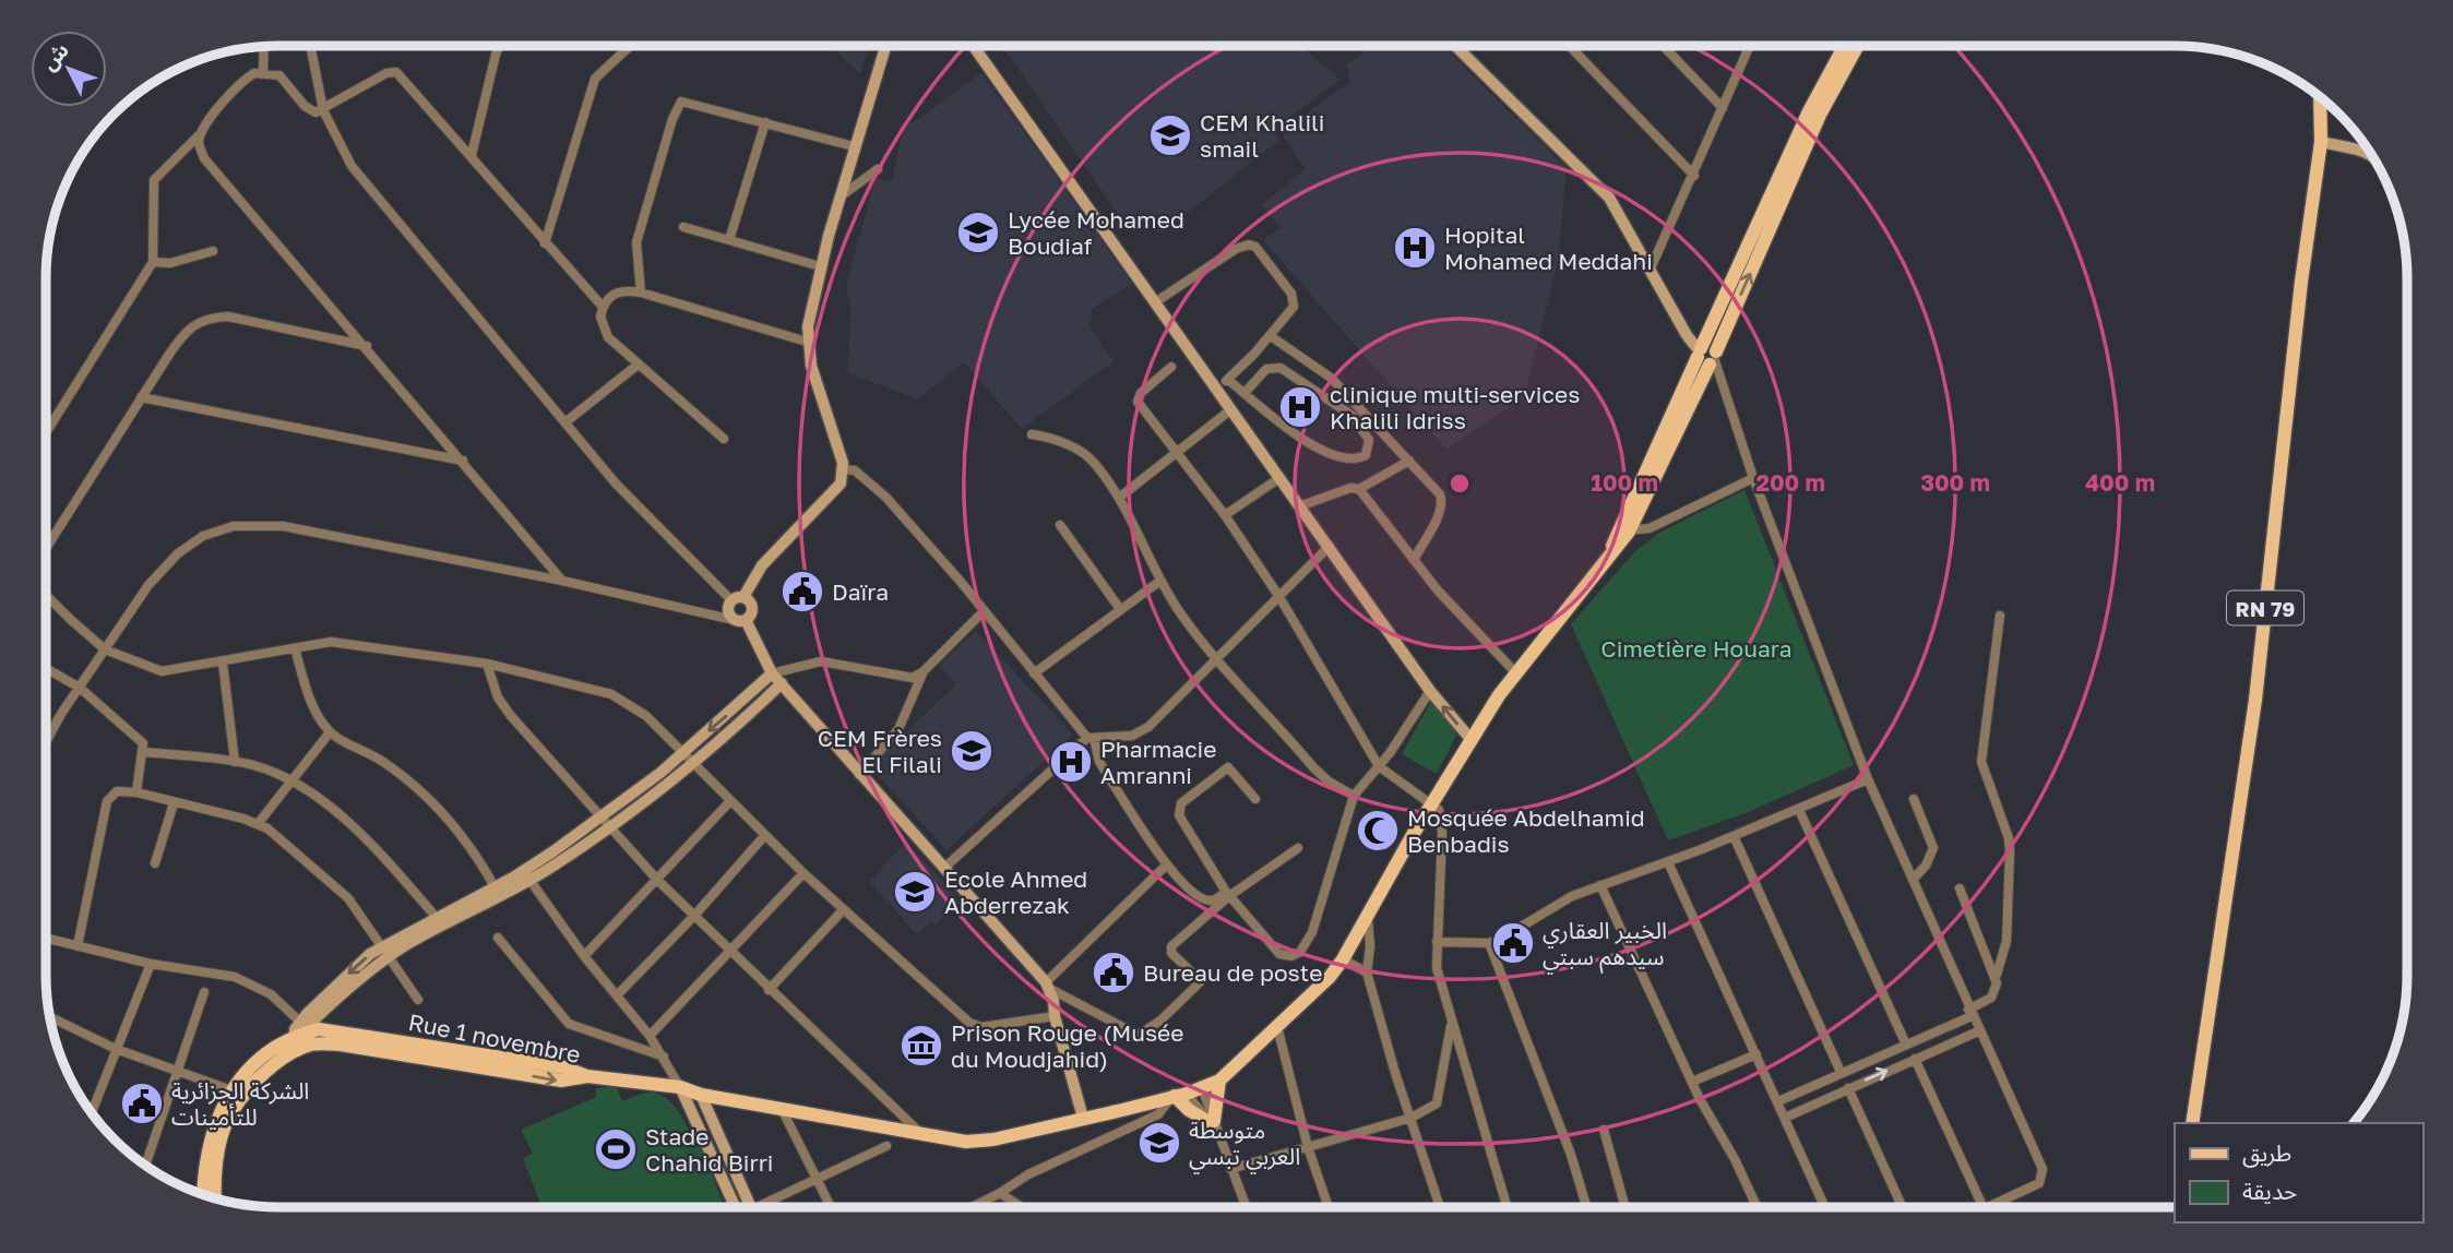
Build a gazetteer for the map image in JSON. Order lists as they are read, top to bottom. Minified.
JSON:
{"streets":{"main road":["RN 79","Rue 1 novembre"]},"parks":["Cimetière Houara"],"places":{"school or university":["CEM Khalili smail","Lycée Mohamed Boudiaf","CEM Frères El Filali","Ecole Ahmed Abderrezak","متوسطة العربي تبسي"],"hospital":["Hopital Mohamed Meddahi","clinique multi-services Khalili Idriss","Pharmacie Amranni"],"public building":["Daïra","الخبير العقاري سيدهم سبتي","Bureau de poste","الشركة الجزائرية للتأمينات"],"mosque":["Mosquée Abdelhamid Benbadis"],"museum":["Prison Rouge (Musée du Moudjahid)"],"sports":["Stade Chahid Birri"]},"legend":["طريق","حديقة"],"north":"top left","rings":["100 m","200 m","300 m","400 m"]}
